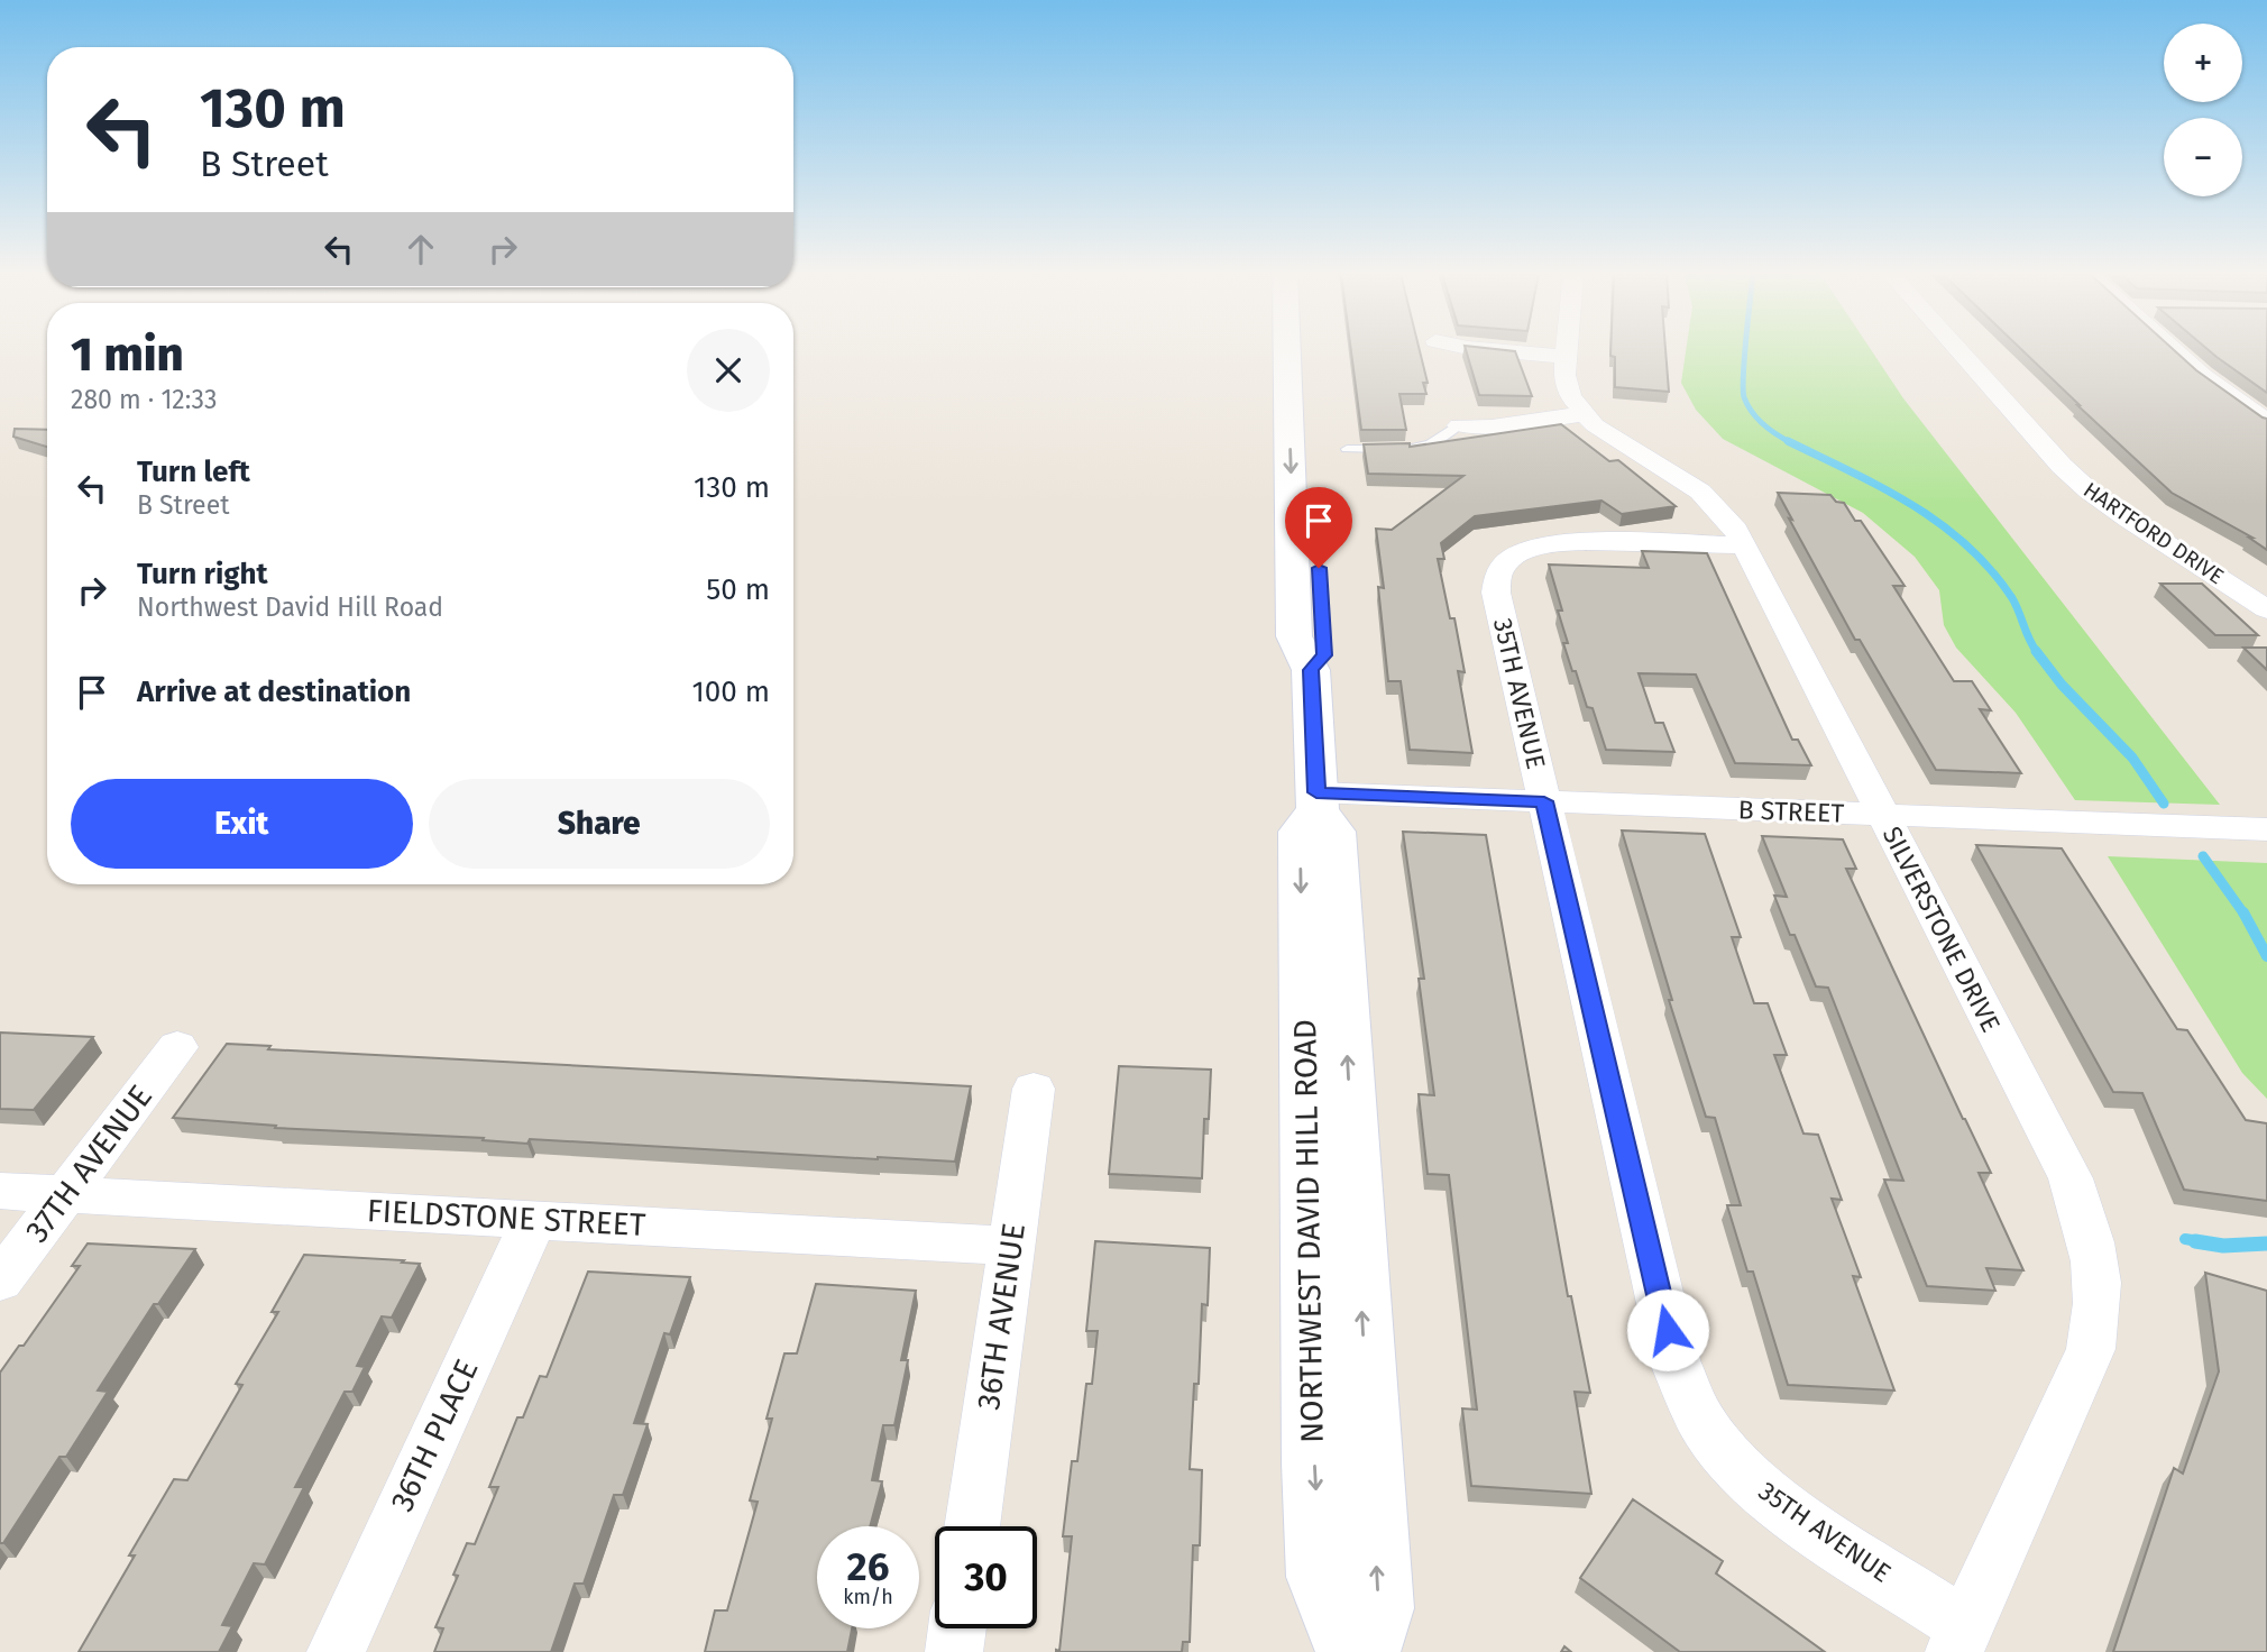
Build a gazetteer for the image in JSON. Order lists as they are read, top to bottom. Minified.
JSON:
{"streets":{"street":["HARTFORD DRIVE","35TH AVENUE","B STREET","SILVERSTONE DRIVE","37TH AVENUE","FIELDSTONE STREET","NORTHWEST DAVID HILL ROAD","36TH AVENUE","36TH PLACE"]},"crossings":[["35TH AVENUE","B STREET"],["35TH AVENUE","SILVERSTONE DRIVE"],["B STREET","SILVERSTONE DRIVE"],["B STREET","NORTHWEST DAVID HILL ROAD"],["37TH AVENUE","FIELDSTONE STREET"],["FIELDSTONE STREET","36TH AVENUE"],["FIELDSTONE STREET","36TH PLACE"]],"page":{"map_buttons":["+","−"],"turn":["130 m","B Street"],"heading":["1 min","280 m · 12:33"],"list":[{"name":"Turn left","note":"B Street","value":"130 m"},{"name":"Turn right","note":"Northwest David Hill Road","value":"50 m"},{"name":"Arrive at destination","value":"100 m"}],"buttons":["Exit","Share"],"speed":"26 km/h","limit":"30"}}
